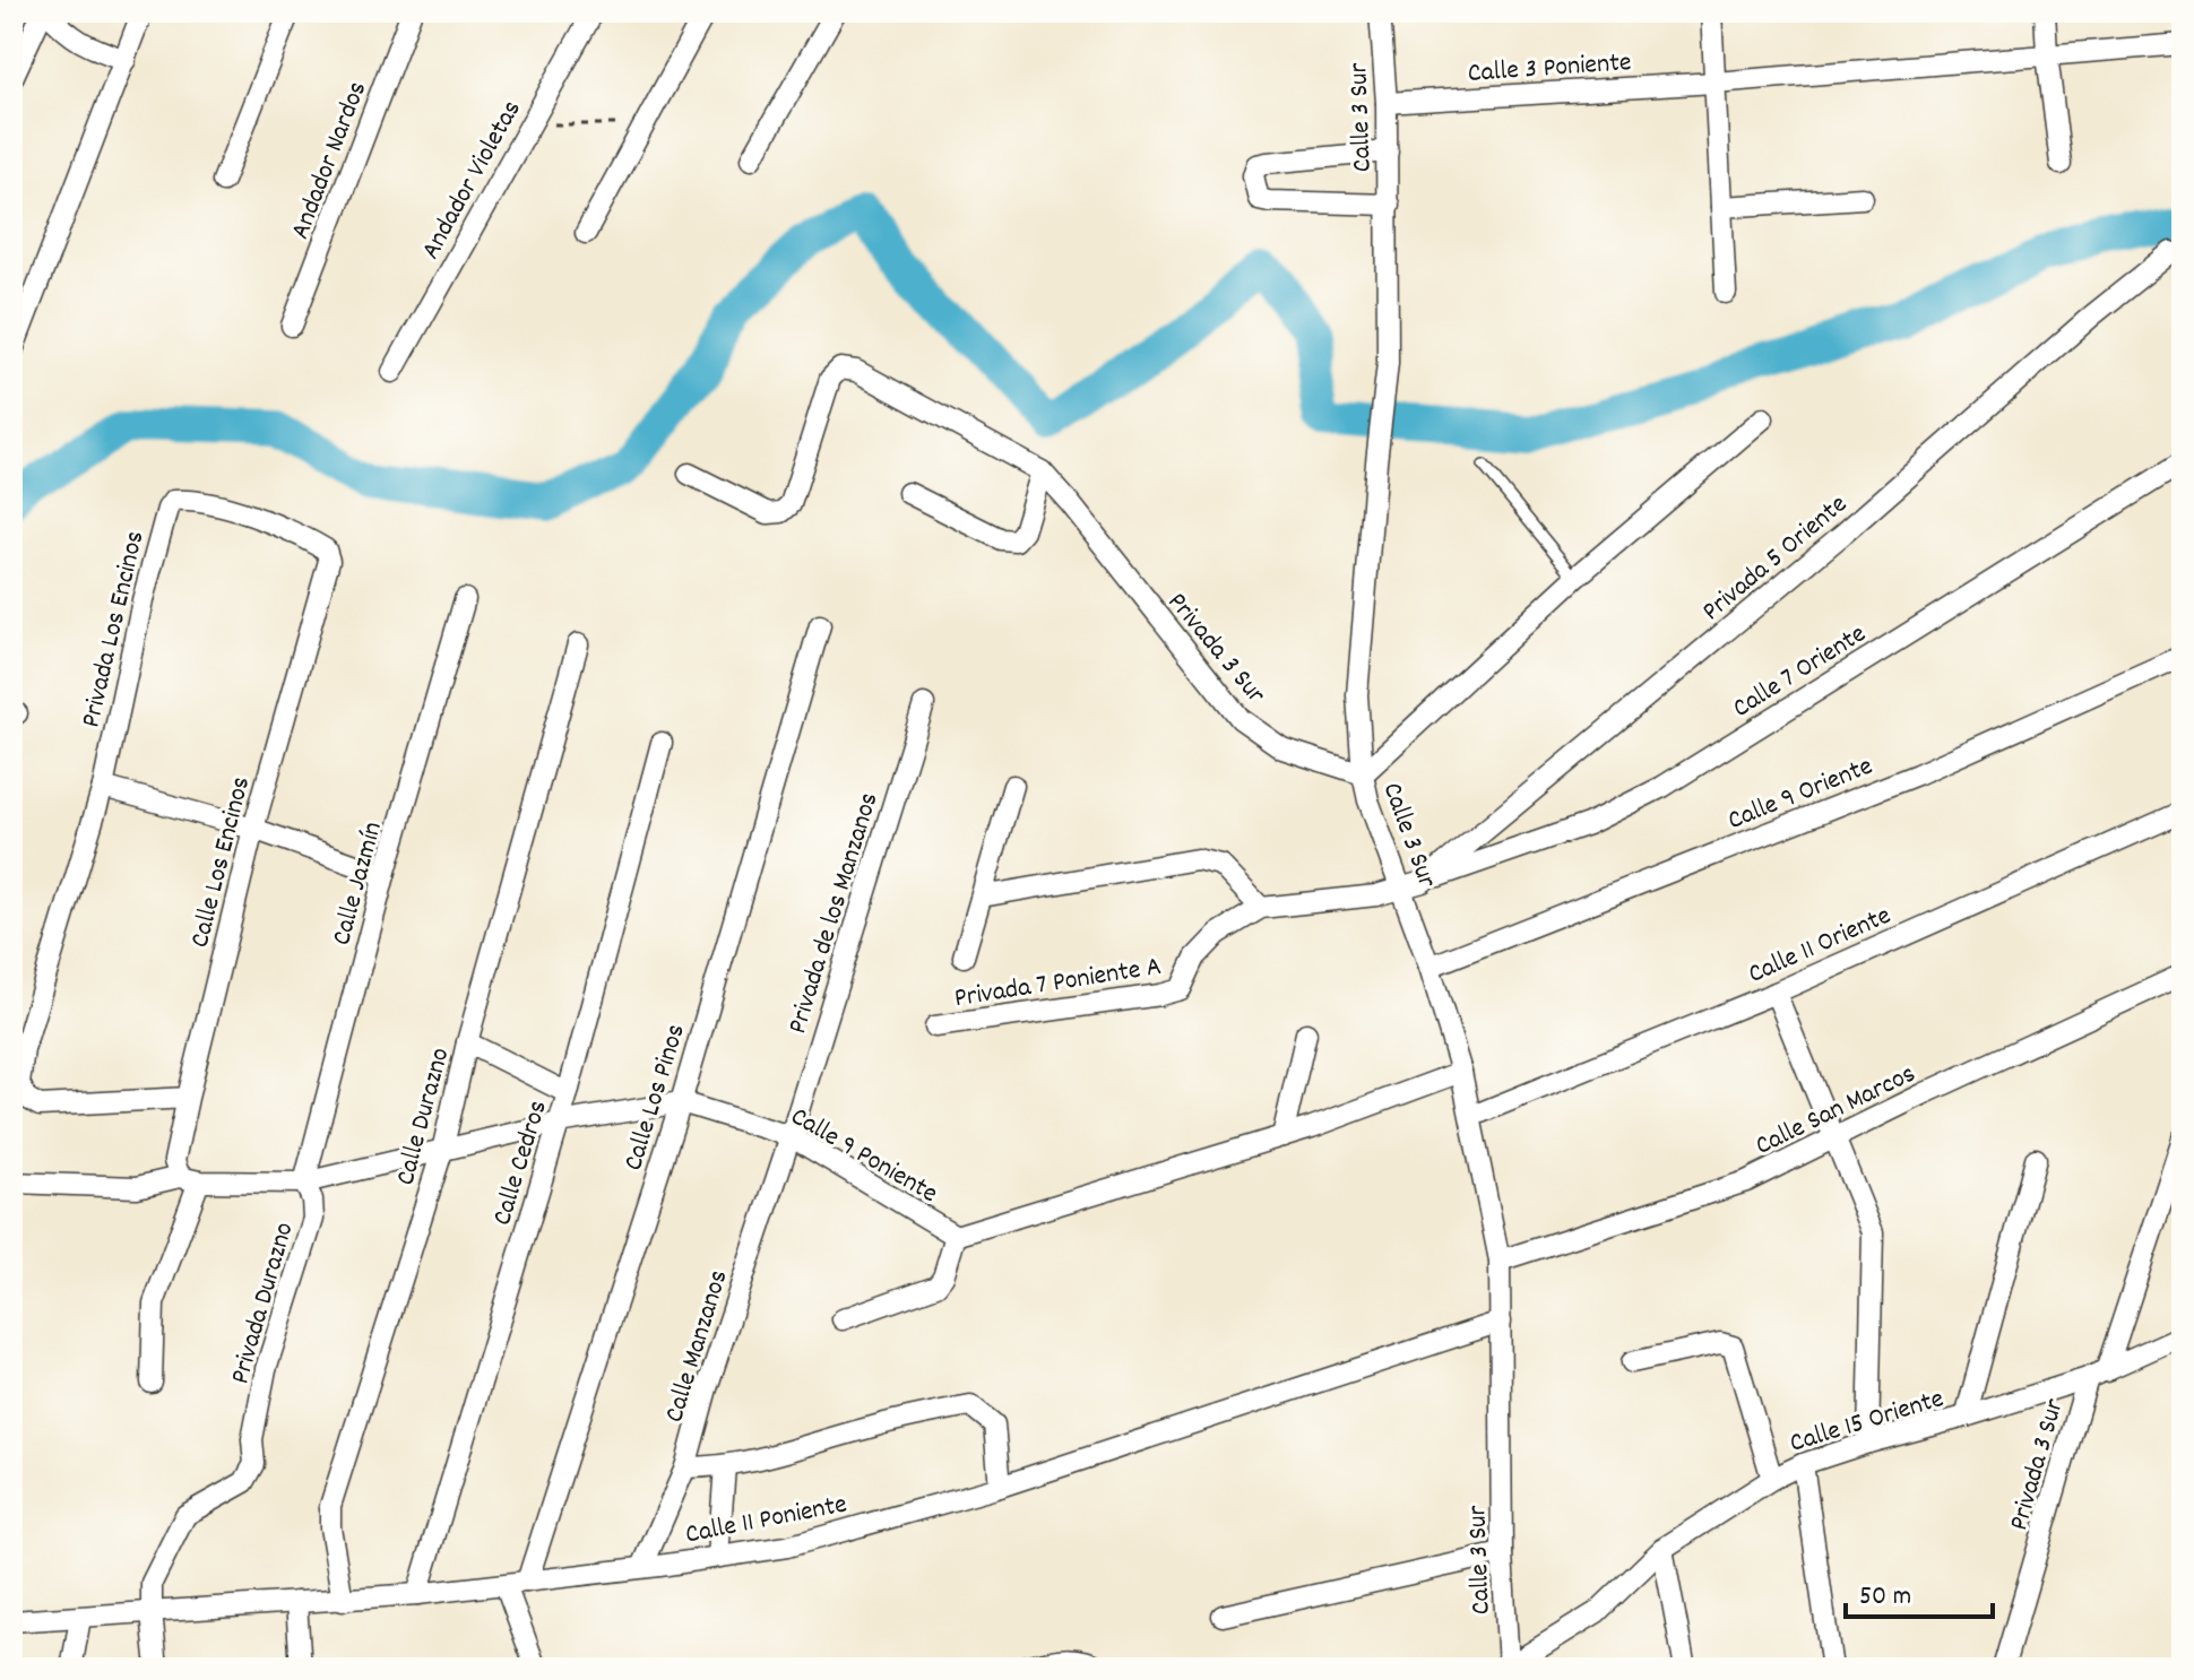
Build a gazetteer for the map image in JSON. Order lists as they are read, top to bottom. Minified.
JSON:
{"streets":{"street":["Calle 3 Poniente","Calle 3 Sur","Andador Nardos","Andador Violetas","Privada 5 Oriente","Privada Los Encinos","Privada 3 Sur","Calle 7 Oriente","Calle 9 Oriente","Calle Los Encinos","Calle Jazmín","Privada de los Manzanos","Calle 11 Oriente","Privada 7 Poniente A","Calle Los Pinos","Calle San Marcos","Calle Durazno","Calle 9 Poniente","Calle Cedros","Privada Durazno","Calle Manzanos","Calle 15 Oriente","Calle 11 Poniente"]},"crossings":[["Calle 3 Poniente","Calle 3 Sur"],["Calle 3 Sur","Privada 5 Oriente"],["Calle 3 Sur","Privada 3 Sur"],["Calle 3 Sur","Calle 7 Oriente"],["Calle 3 Sur","Calle 9 Oriente"],["Calle 3 Sur","Calle 11 Oriente"],["Calle 3 Sur","Calle San Marcos"],["Calle 3 Sur","Calle 9 Poniente"],["Calle 3 Sur","Calle 15 Oriente"],["Calle 3 Sur","Calle 11 Poniente"],["Privada 5 Oriente","Calle 7 Oriente"],["Privada Los Encinos","Calle Los Encinos"],["Privada 3 Sur","Calle 15 Oriente"],["Calle 7 Oriente","Privada 7 Poniente A"],["Calle Los Encinos","Calle 9 Poniente"],["Calle Jazmín","Calle 9 Poniente"],["Calle Jazmín","Privada Durazno"],["Privada de los Manzanos","Calle 9 Poniente"],["Privada de los Manzanos","Calle Manzanos"],["Calle Los Pinos","Calle 9 Poniente"],["Calle Los Pinos","Calle 11 Poniente"],["Calle Durazno","Calle 9 Poniente"],["Calle Durazno","Calle 11 Poniente"],["Calle 9 Poniente","Calle Cedros"],["Calle 9 Poniente","Privada Durazno"],["Calle 9 Poniente","Calle Manzanos"],["Calle Cedros","Calle 11 Poniente"],["Privada Durazno","Calle 11 Poniente"],["Calle Manzanos","Calle 11 Poniente"]],"scale_bar":"50 m"}
